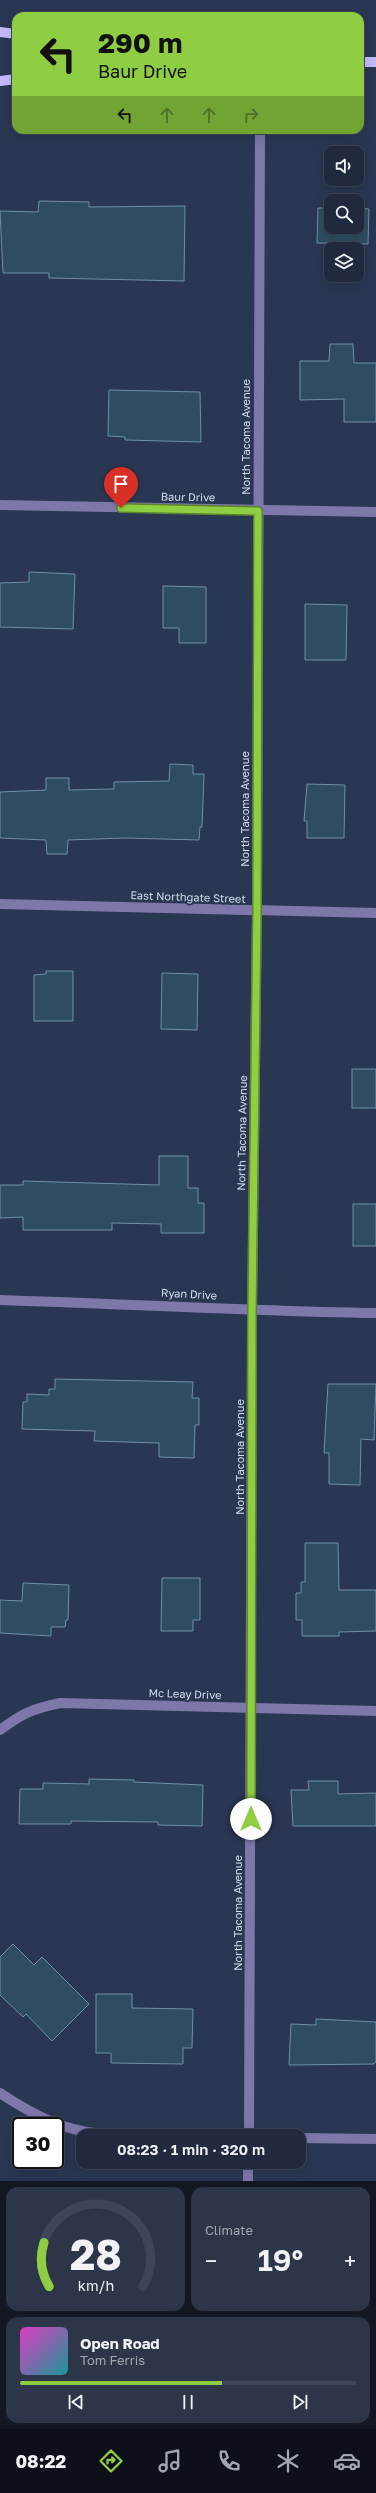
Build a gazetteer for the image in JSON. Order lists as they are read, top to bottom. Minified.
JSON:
{"streets":{"street":["North Tacoma Avenue","Baur Drive","East Northgate Street","Ryan Drive","Mc Leay Drive"]},"crossings":[["North Tacoma Avenue","Baur Drive"],["North Tacoma Avenue","East Northgate Street"],["North Tacoma Avenue","Ryan Drive"],["North Tacoma Avenue","Mc Leay Drive"]],"page":{"turn":["290 m","Baur Drive"],"limit":"30","trip":"08:23 · 1 min · 320 m","tile":"Climate","heat":["−","19°","+"],"song":["Open Road","Tom Ferris"],"tabs":"08:22","gauge":["28","km/h"]}}
